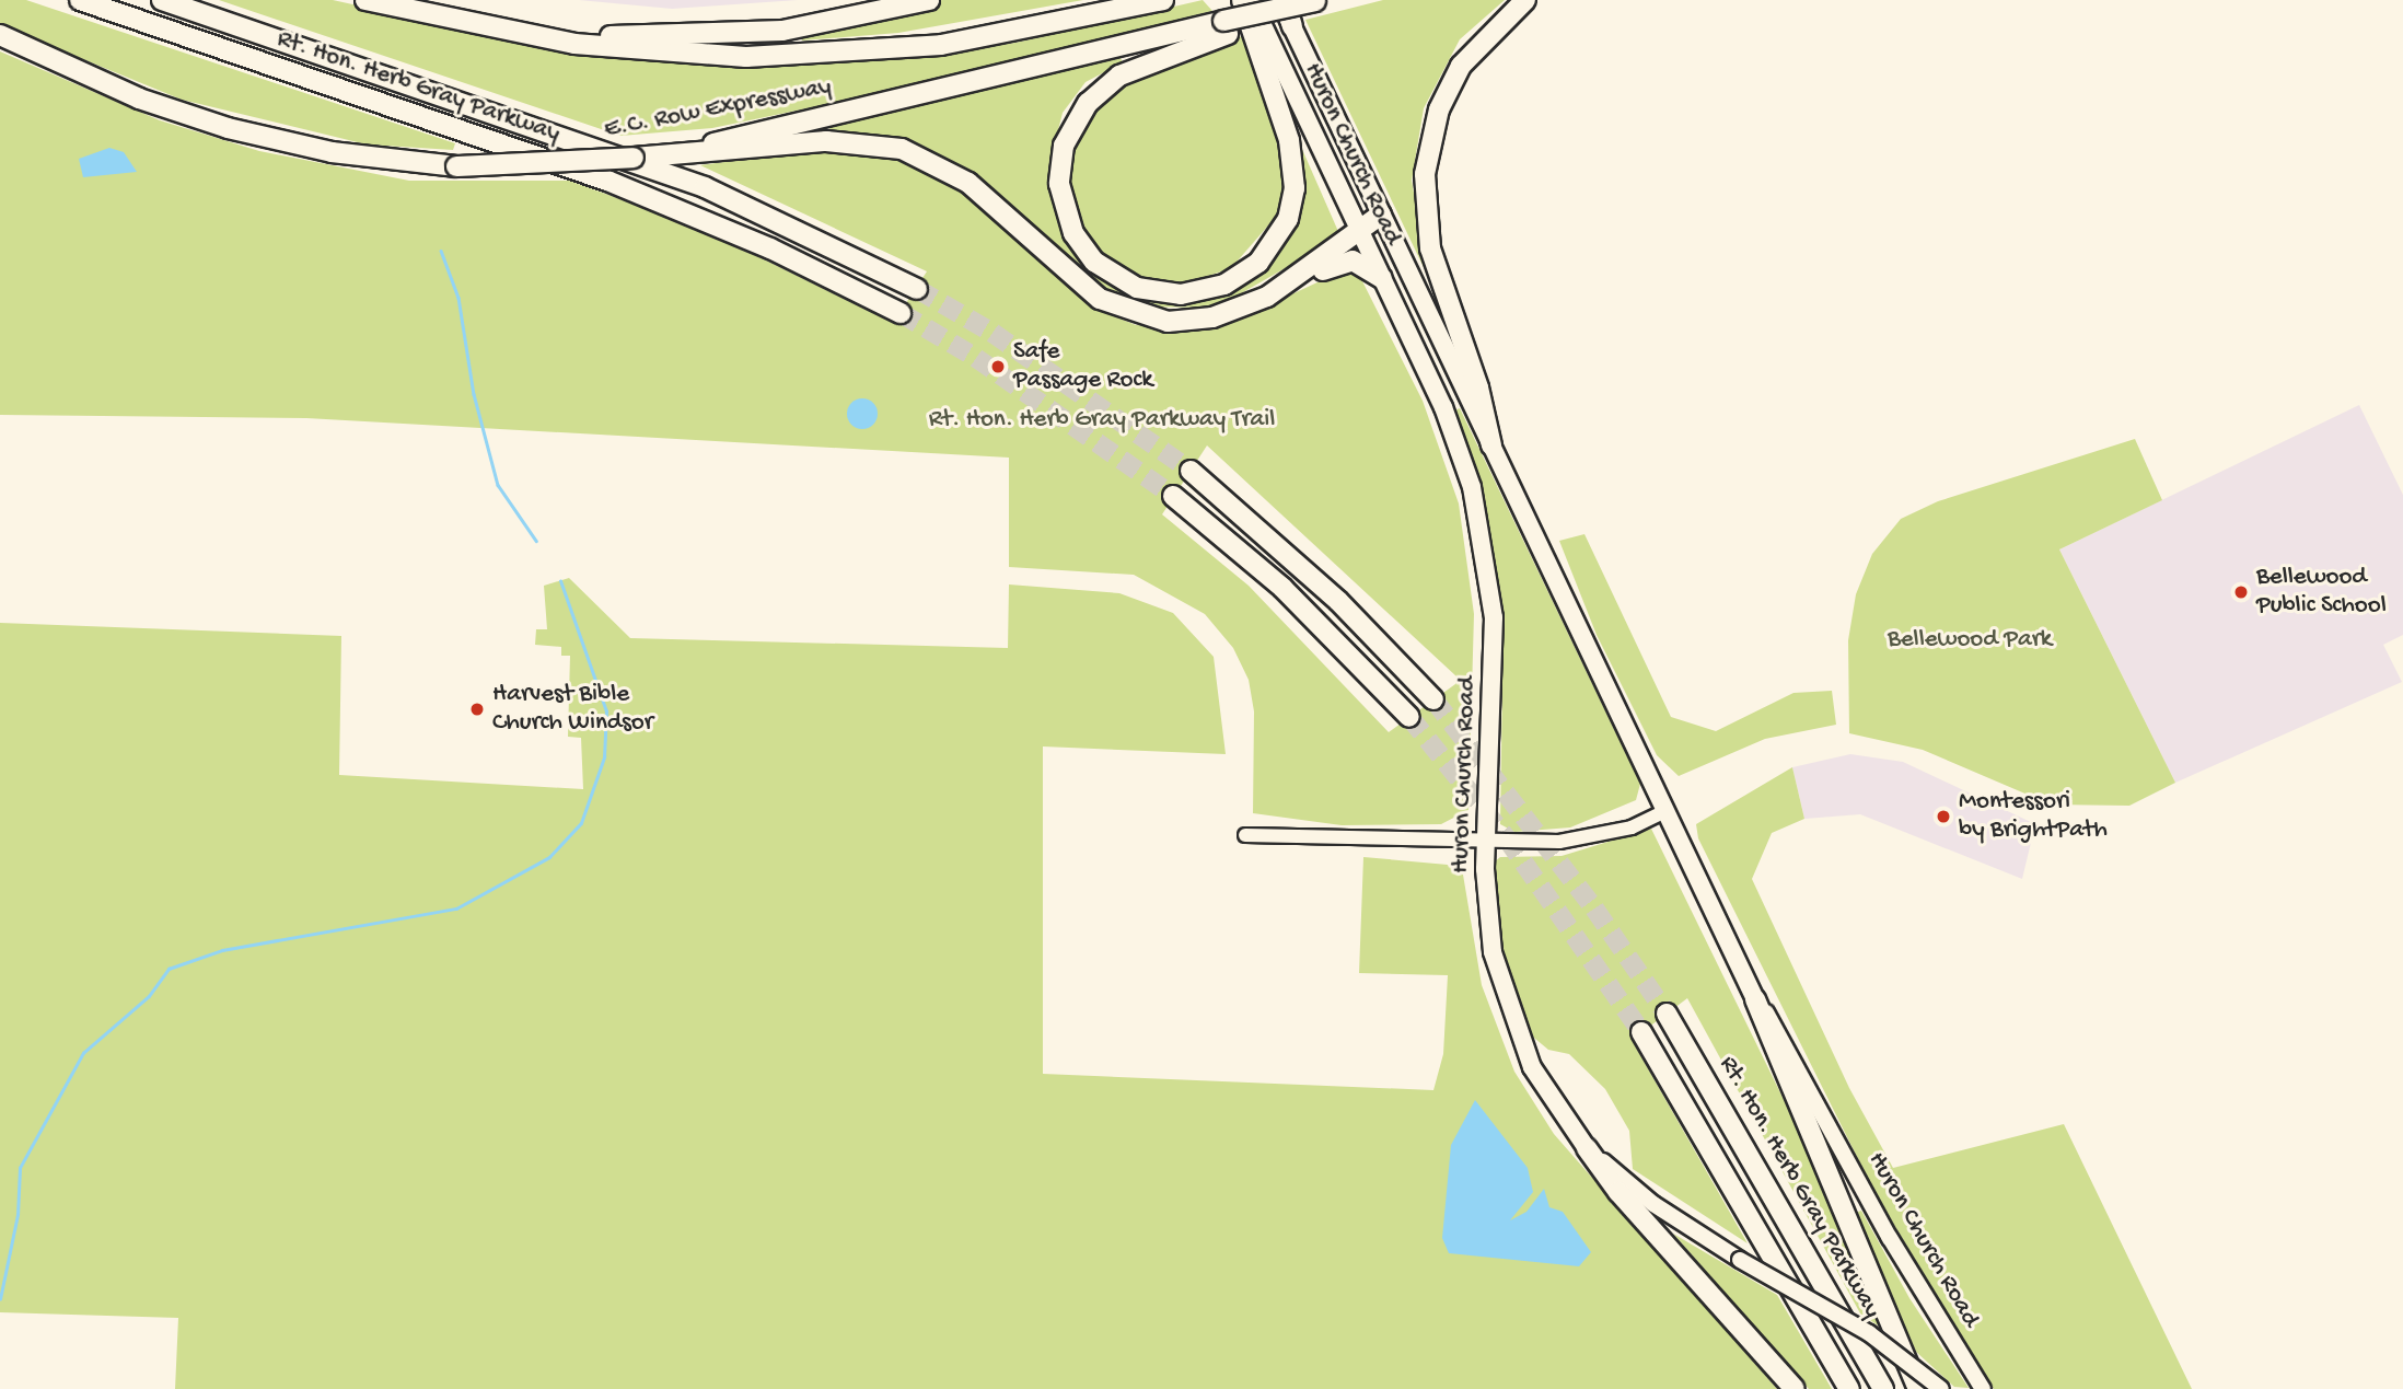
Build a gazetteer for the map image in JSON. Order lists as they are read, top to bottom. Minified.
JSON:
{"streets":{"highway":["Rt. Hon. Herb Gray Parkway","E.C. Row Expressway","Huron Church Road"]},"parks":["Rt. Hon. Herb Gray Parkway Trail","Bellewood Park"],"places":["Safe Passage Rock","Bellewood Public School","Harvest Bible Church Windsor","Montessori by BrightPath"]}
